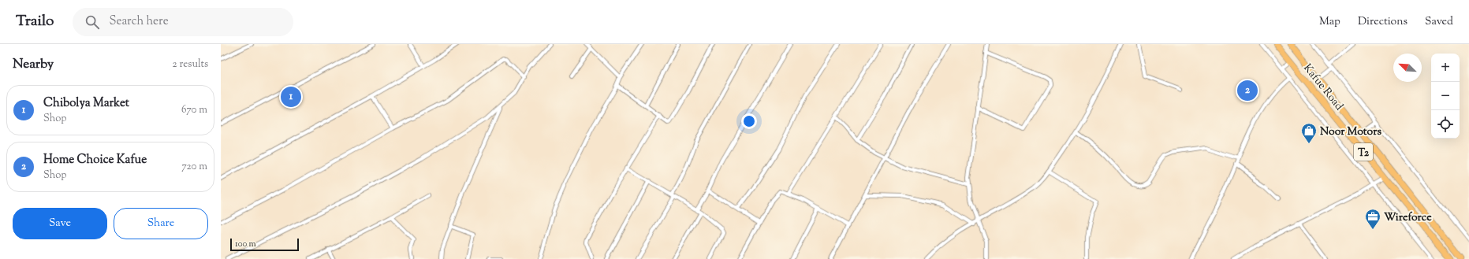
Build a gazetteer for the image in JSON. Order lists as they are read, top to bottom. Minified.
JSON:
{"streets":{"main road":["Kafue Road","T2"]},"places":{"shop":["Noor Motors"],"office":["Wireforce"]},"scale_bar":"100 m","north":"top left","page":{"header":"Trailo","search":"Search here","nav":["Map","Directions","Saved"],"heading":["Nearby","2 results"],"map_buttons":["+","−"],"pins":["2","1"],"list":[{"mark":"1","name":"Chibolya Market","note":"Shop","value":"670 m"},{"mark":"2","name":"Home Choice Kafue","note":"Shop","value":"720 m"}],"buttons":["Save","Share"],"scale":"100 m"}}
